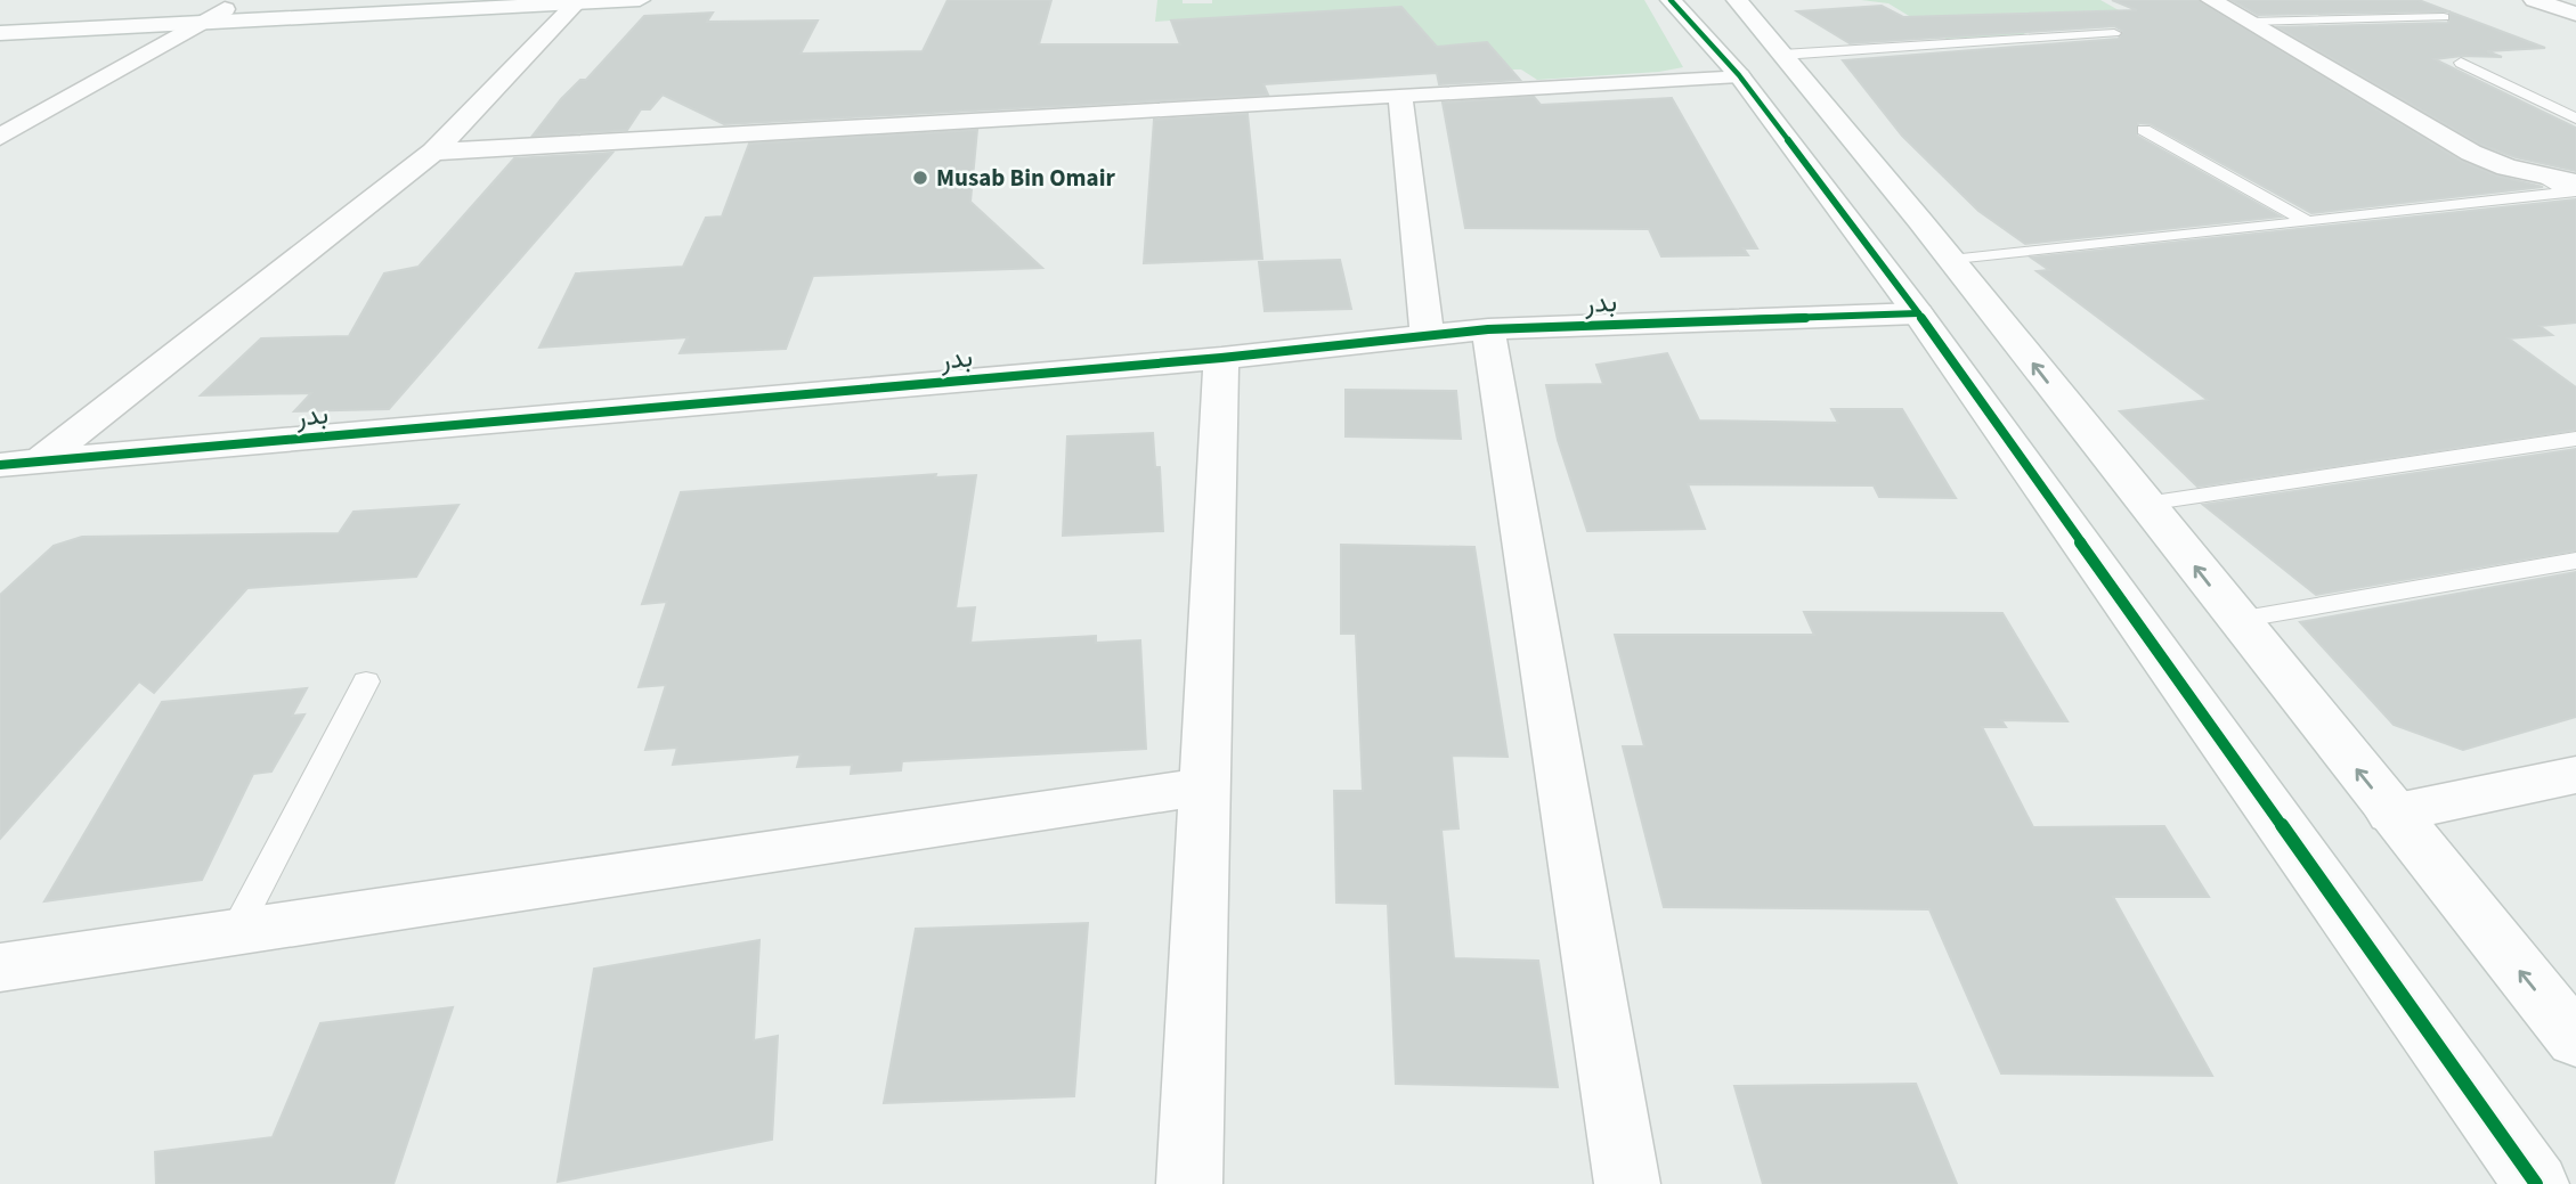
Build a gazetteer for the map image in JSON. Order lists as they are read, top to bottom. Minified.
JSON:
{"streets":{"street":["بدر"]},"places":["Musab Bin Omair"]}
